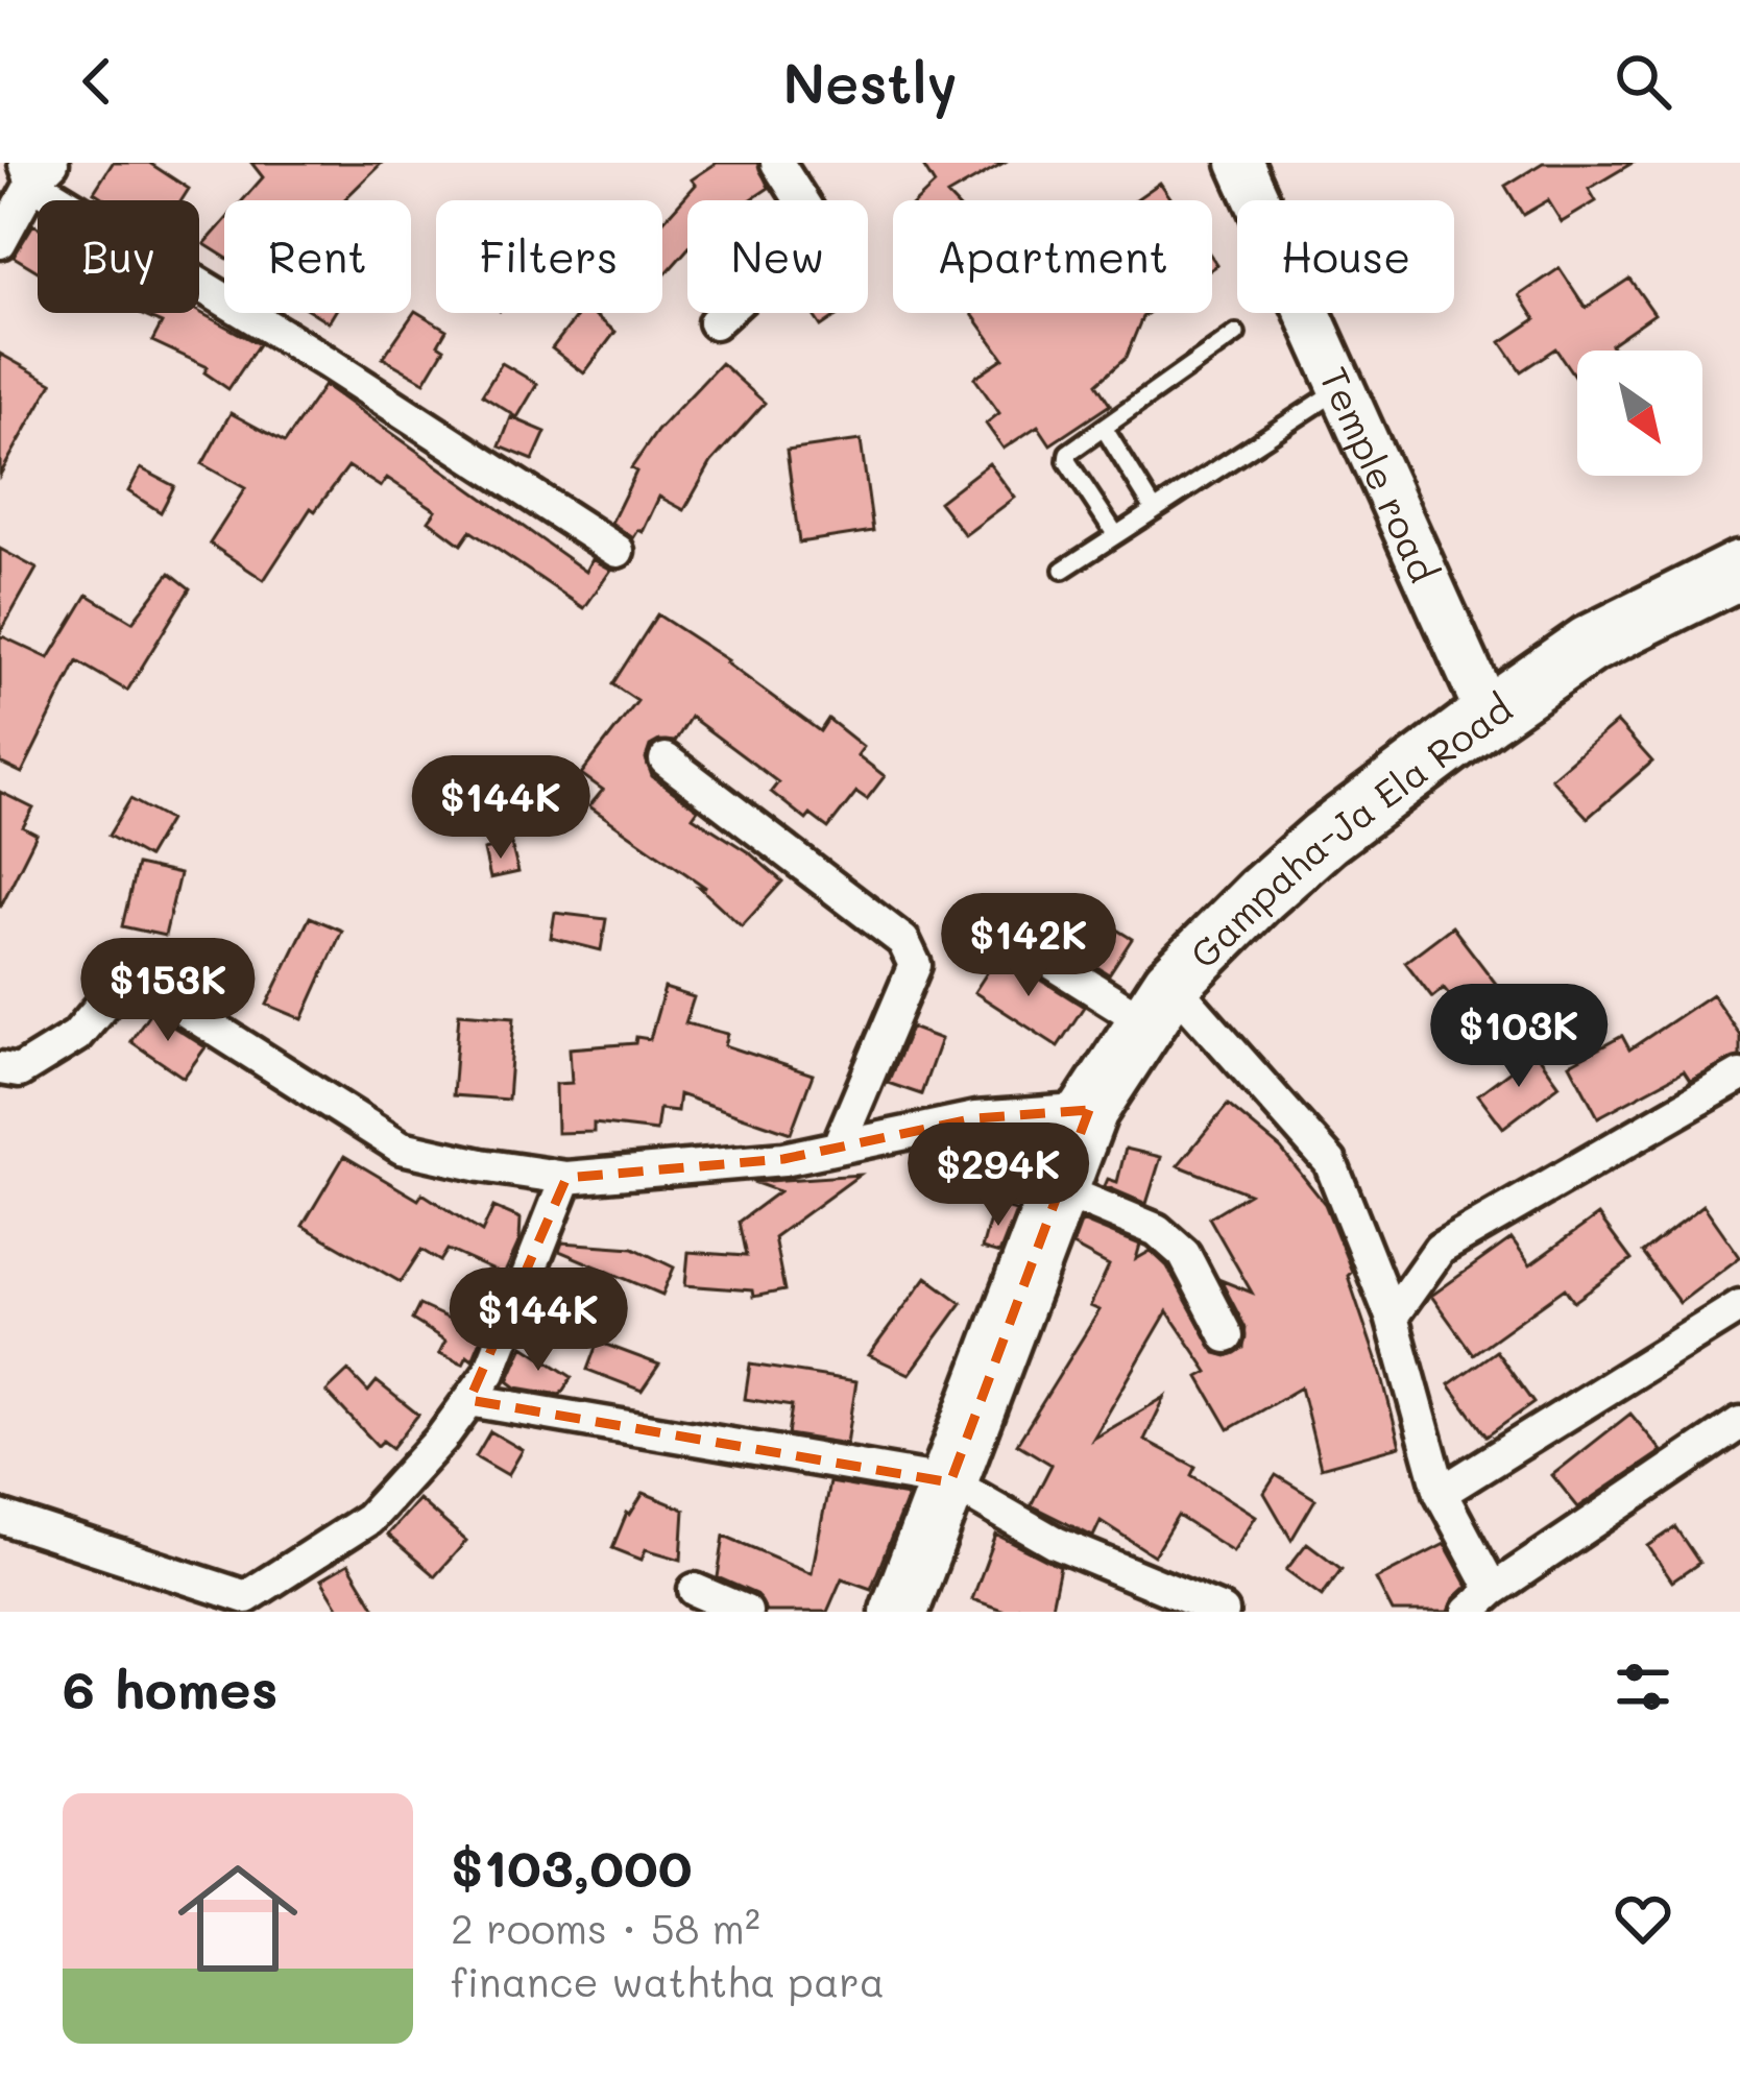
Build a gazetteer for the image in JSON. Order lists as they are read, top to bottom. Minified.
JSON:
{"streets":{"highway":["Gampaha-Ja Ela Road"],"street":["Temple road"]},"crossings":[["Temple road","Gampaha-Ja Ela Road"]],"north":"bottom right","page":{"header":"Nestly","chip":["Buy","Rent","Filters","New","Apartment","House"],"price":["$144K","$142K","$153K","$103K","$294K","$144K"],"heading":"6 homes","list":[{"name":"$103,000","note":"2 rooms · 58 m² · finance waththa para"}]}}
